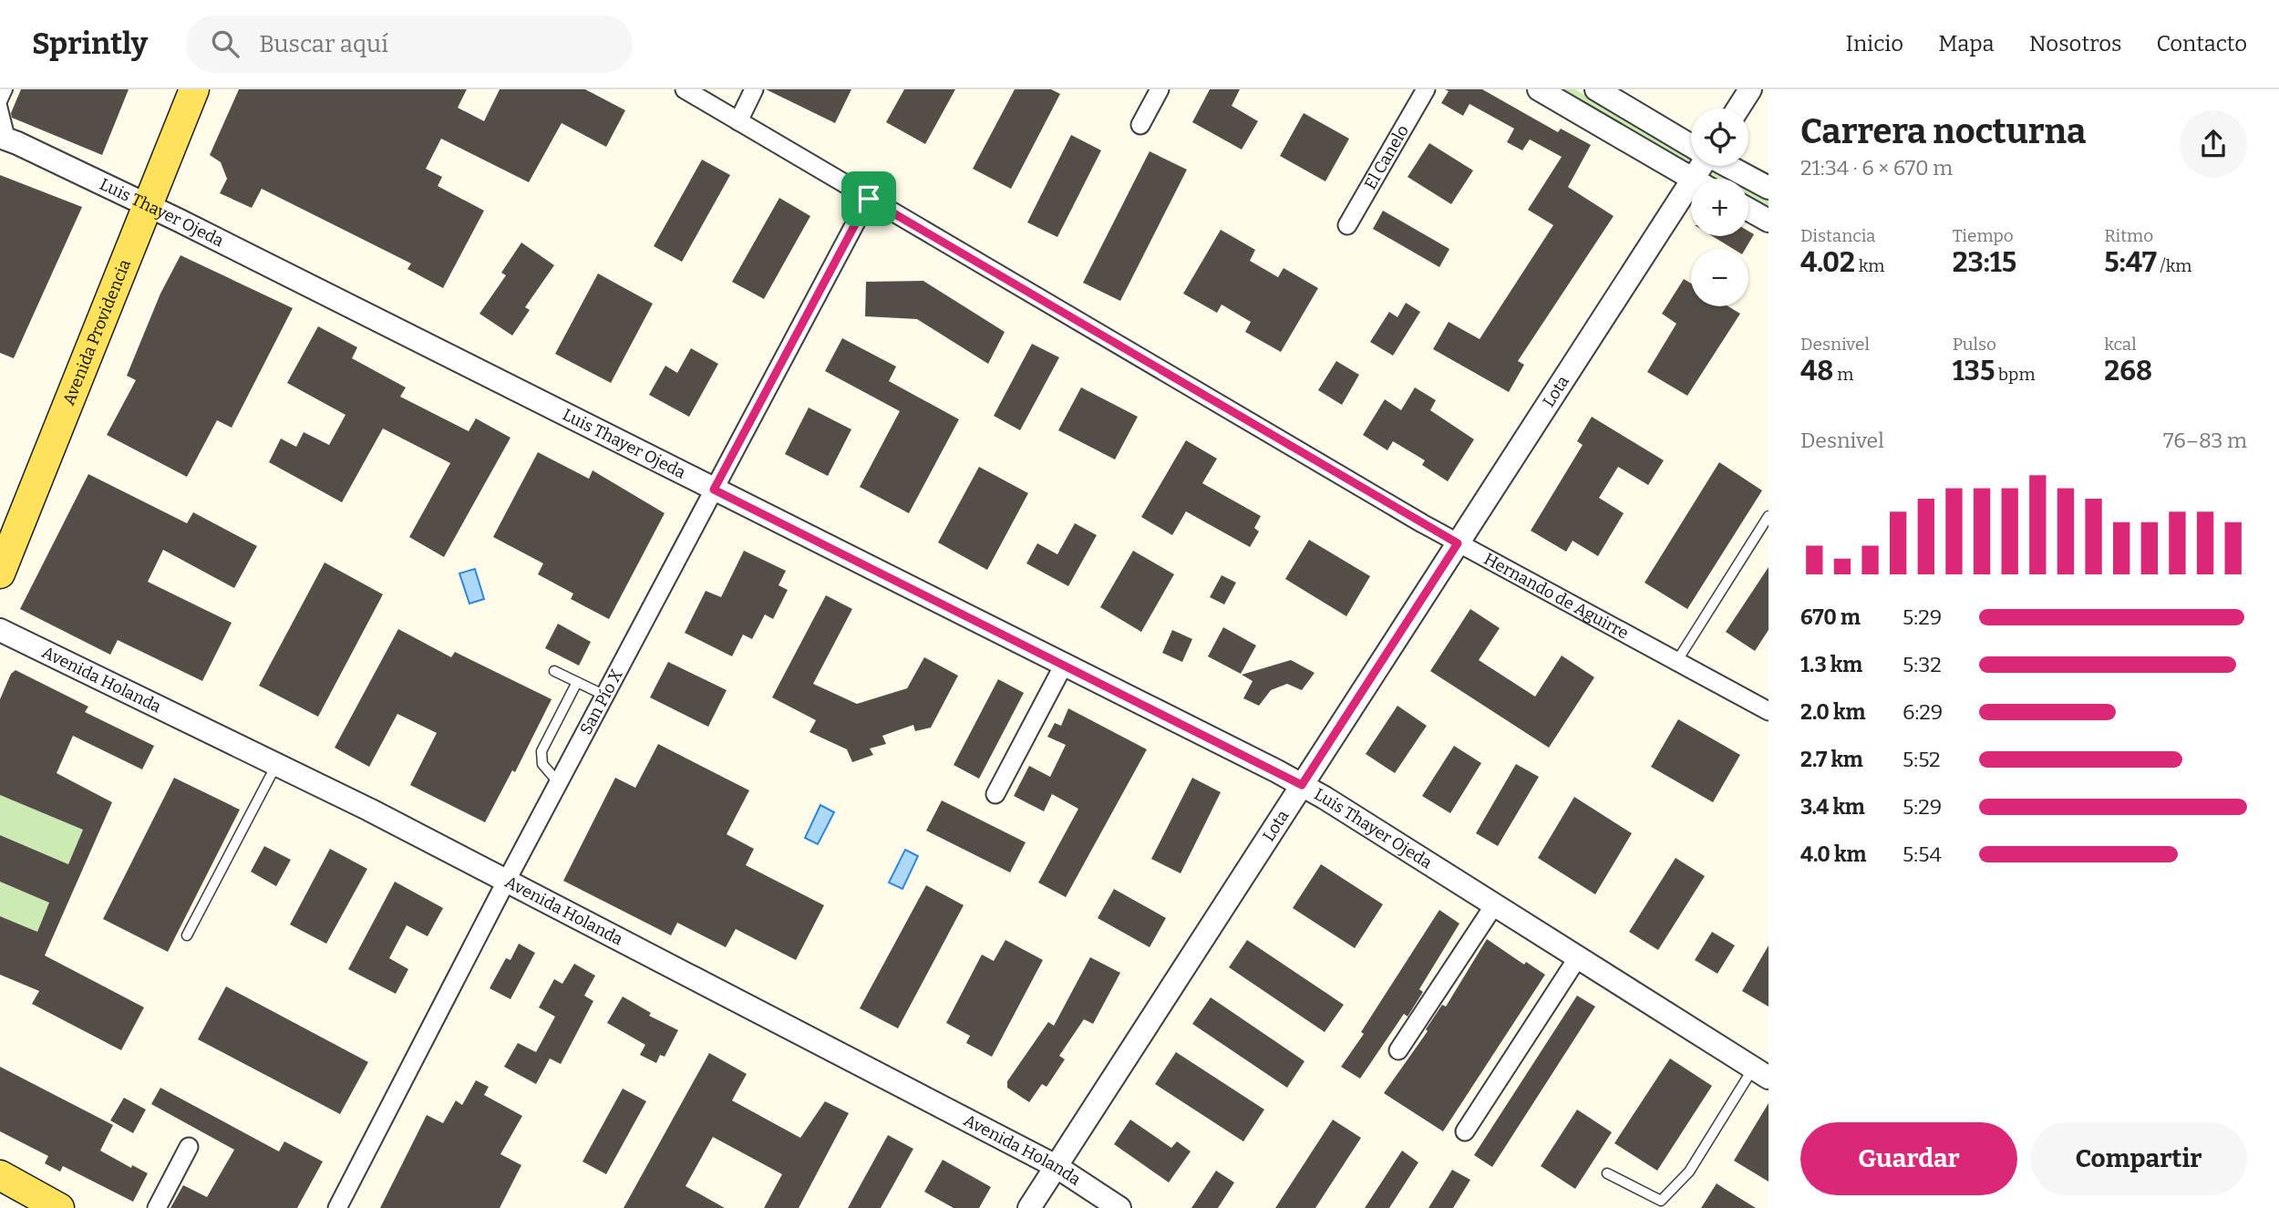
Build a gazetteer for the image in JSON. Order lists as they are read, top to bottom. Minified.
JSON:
{"streets":{"main road":["Avenida Providencia"],"street":["El Canelo","Luis Thayer Ojeda","Lota","Hernando de Aguirre","Avenida Holanda","San Pío X"]},"crossings":[["Luis Thayer Ojeda","Avenida Providencia"],["Luis Thayer Ojeda","Lota"],["Luis Thayer Ojeda","San Pío X"],["Lota","Hernando de Aguirre"],["Lota","Avenida Holanda"],["Hernando de Aguirre","San Pío X"],["Avenida Holanda","San Pío X"]],"page":{"header":"Sprintly","search":"Buscar aquí","nav":["Inicio","Mapa","Nosotros","Contacto"],"heading":["Carrera nocturna","21:34 · 6 × 670 m"],"map_buttons":["+","−"],"stats":[["Distancia","4.02 km"],["Tiempo","23:15"],["Ritmo","5:47 /km"],["Desnivel","48 m"],["Pulso","135 bpm"],["kcal","268"]],"chart":["Desnivel","76–83 m"],"list":[{"name":"670 m","note":"5:29"},{"name":"1.3 km","note":"5:32"},{"name":"2.0 km","note":"6:29"},{"name":"2.7 km","note":"5:52"},{"name":"3.4 km","note":"5:29"},{"name":"4.0 km","note":"5:54"}],"buttons":["Guardar","Compartir"]}}
